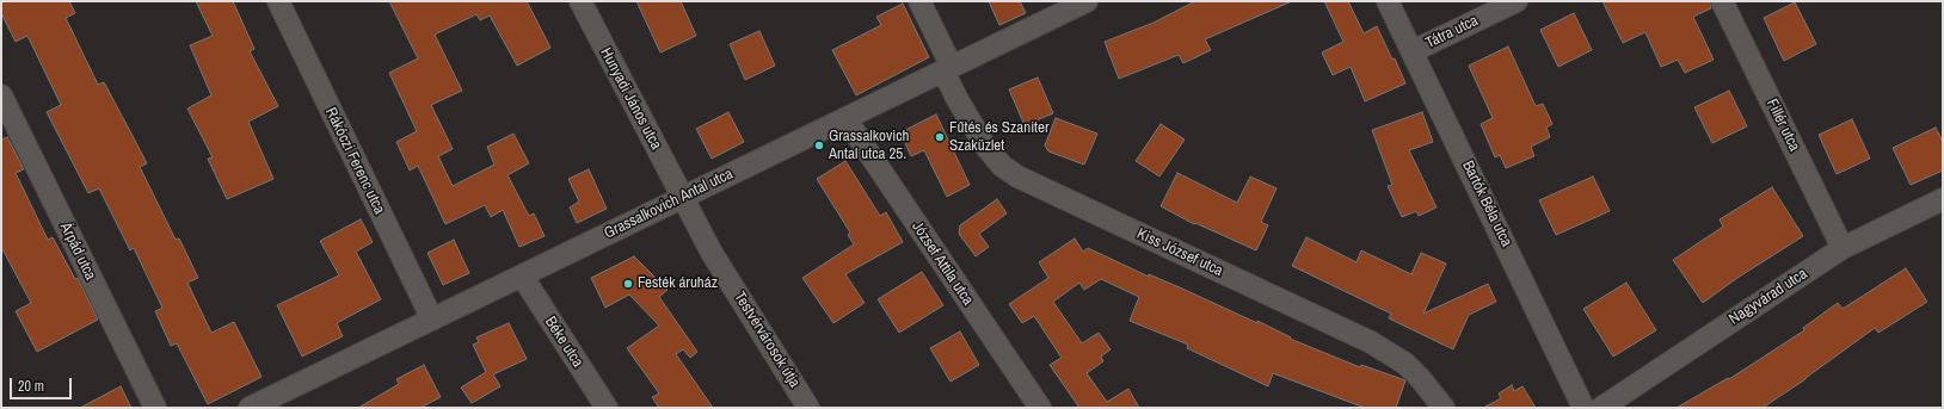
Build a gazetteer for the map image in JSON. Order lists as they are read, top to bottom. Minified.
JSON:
{"streets":{"street":["Tátra utca","Hunyadi János utca","Fillér utca","Rákóczi Ferenc utca","Grassalkovich Antal utca","Bartók Béla utca","Árpád utca","Kiss József utca","József Attila utca","Nagyvárad utca","Testvérvárosok útja","Béke utca"]},"crossings":[["Tátra utca","Bartók Béla utca"],["Hunyadi János utca","Grassalkovich Antal utca"],["Hunyadi János utca","Testvérvárosok útja"],["Fillér utca","Nagyvárad utca"],["Rákóczi Ferenc utca","Grassalkovich Antal utca"],["Grassalkovich Antal utca","Kiss József utca"],["Grassalkovich Antal utca","József Attila utca"],["Grassalkovich Antal utca","Testvérvárosok útja"],["Grassalkovich Antal utca","Béke utca"]],"places":["Fűtés és Szaniter Szaküzlet","Grassalkovich Antal utca 25.","Festék áruház"],"scale_bar":"20 m"}
